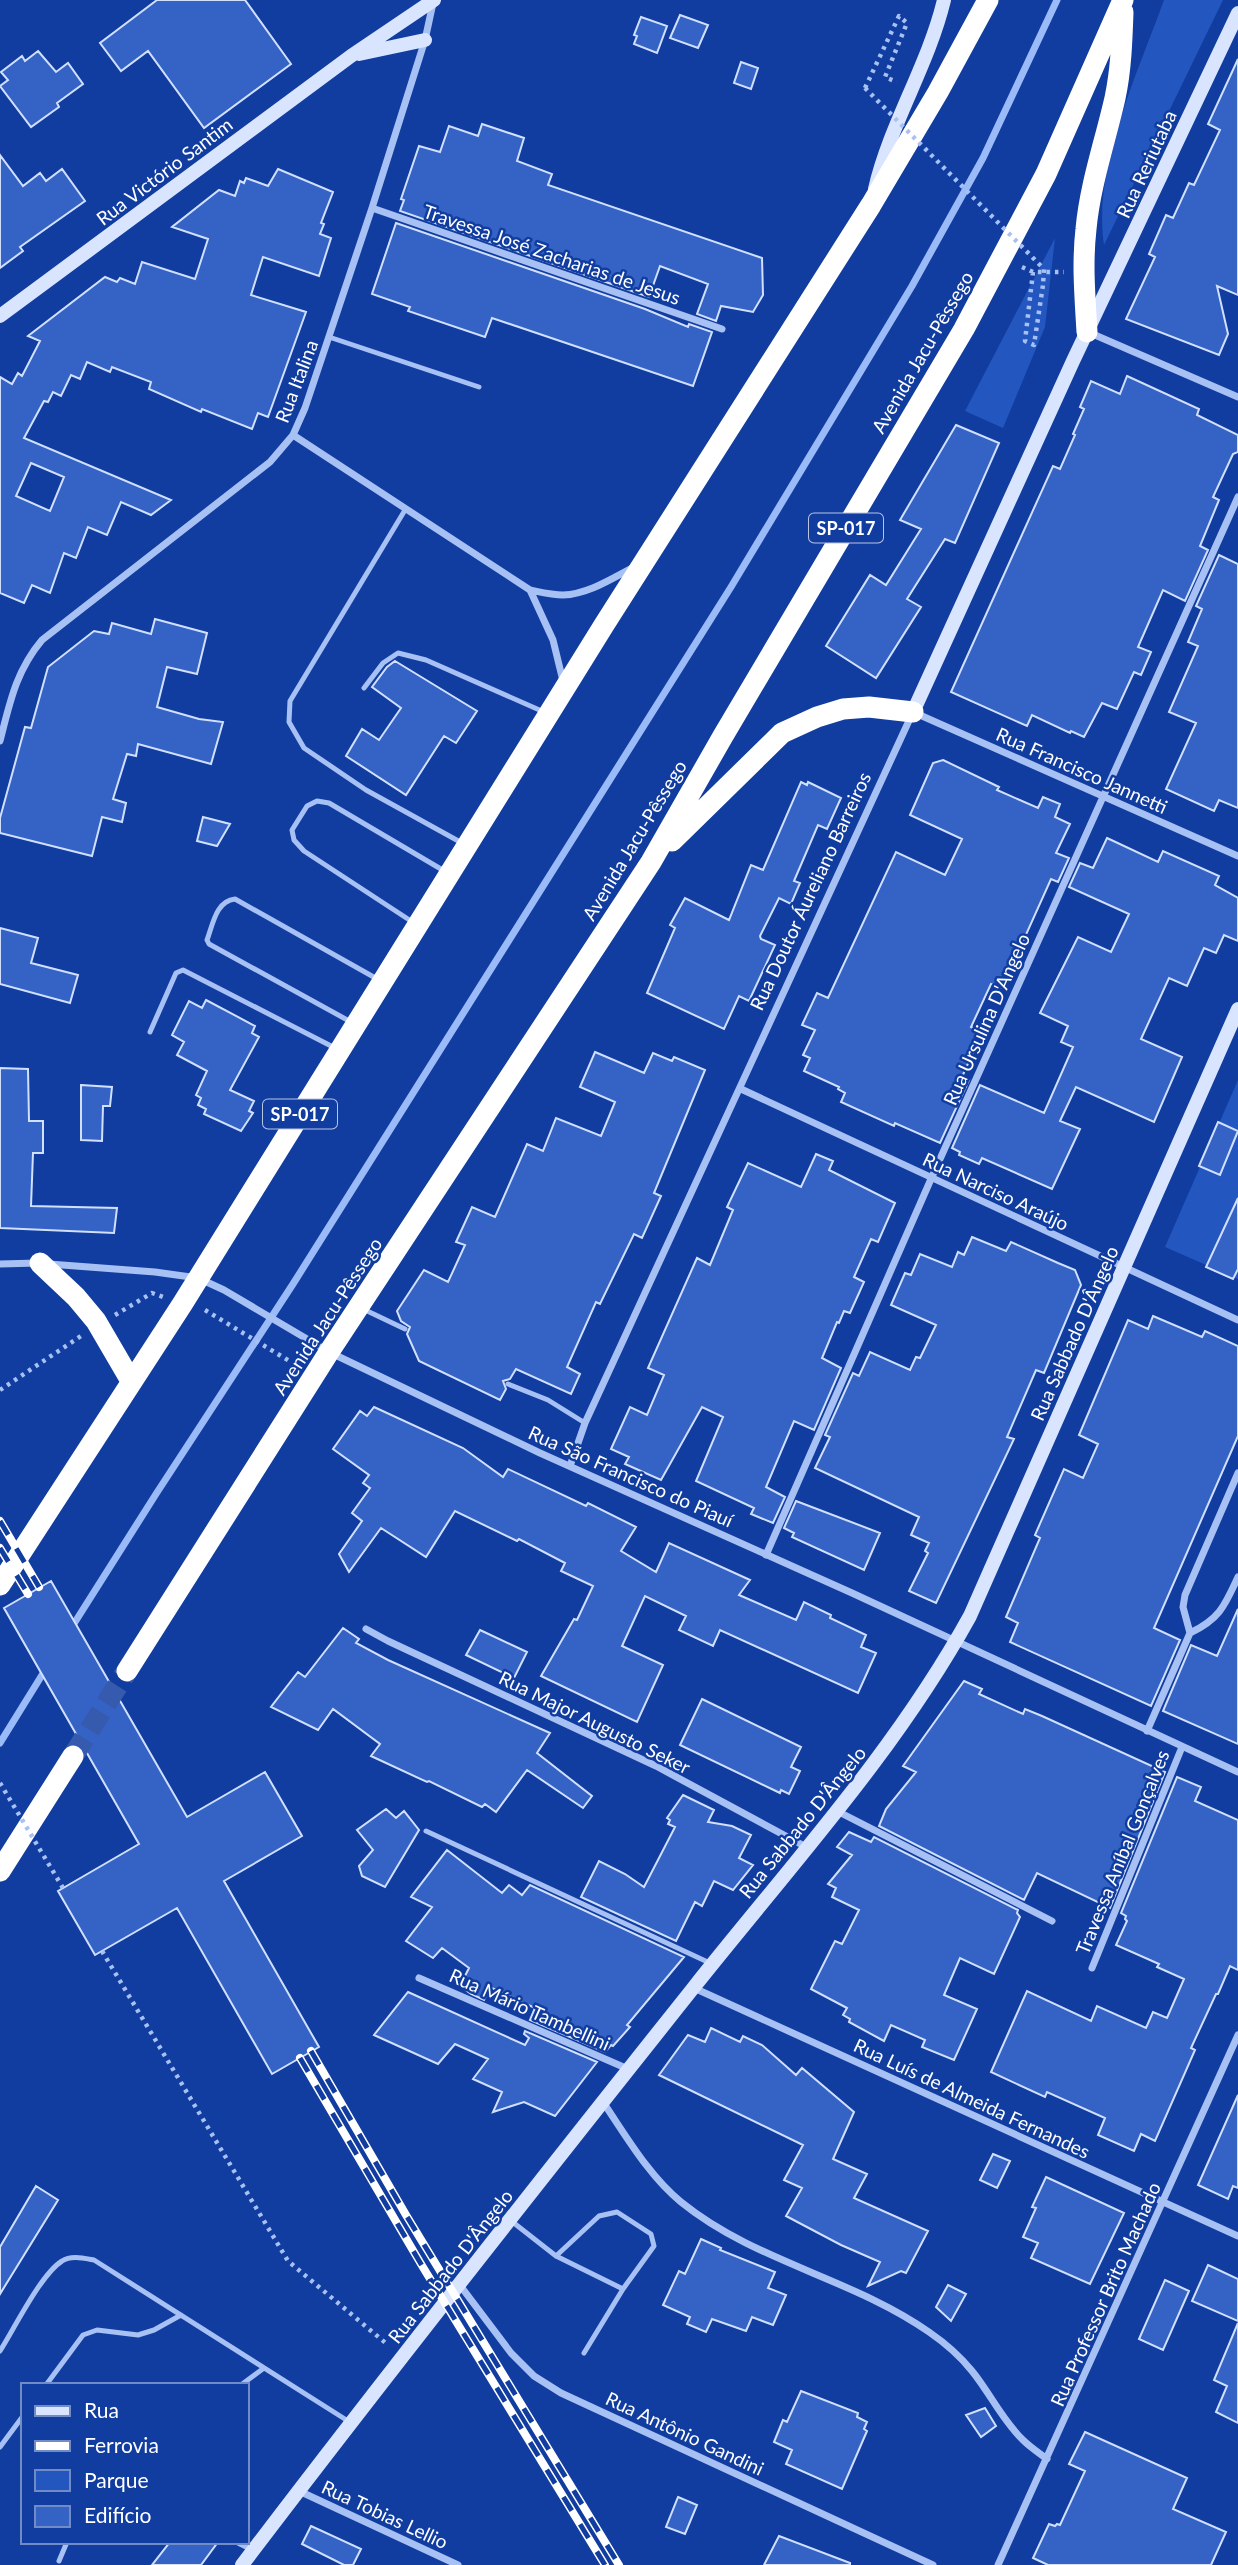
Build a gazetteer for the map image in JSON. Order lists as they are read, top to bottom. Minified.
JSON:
{"streets":{"highway":["Avenida Jacu-Pêssego","SP-017"],"street":["Rua Reriutaba","Rua Victório Santim","Travessa José Zacharias de Jesus","Rua Italina","Rua Francisco Jannetti","Rua Doutor Áureliano Barreiros","Rua Ursulina D'Angelo","Rua Narciso Araújo","Rua Sabbado D'Ângelo","Rua São Francisco do Piauí","Rua Major Augusto Seker","Travessa Aníbal Gonçalves","Rua Mário Tambellini","Rua Luís de Almeida Fernandes","Rua Professor Brito Machado","Rua Antônio Gandini","Rua Tobias Lellio"]},"crossings":[["Rua Reriutaba","Rua Doutor Áureliano Barreiros"],["Rua Victório Santim","Rua Italina"],["Travessa José Zacharias de Jesus","Rua Italina"],["Avenida Jacu-Pêssego","Rua São Francisco do Piauí"],["SP-017","Rua São Francisco do Piauí"],["Rua Francisco Jannetti","Rua Doutor Áureliano Barreiros"],["Rua Francisco Jannetti","Rua Ursulina D'Angelo"],["Rua Doutor Áureliano Barreiros","Rua Narciso Araújo"],["Rua Doutor Áureliano Barreiros","Rua São Francisco do Piauí"],["Rua Ursulina D'Angelo","Rua Narciso Araújo"],["Rua Ursulina D'Angelo","Rua São Francisco do Piauí"],["Rua Narciso Araújo","Rua Sabbado D'Ângelo"],["Rua Sabbado D'Ângelo","Rua São Francisco do Piauí"],["Rua Sabbado D'Ângelo","Rua Major Augusto Seker"],["Rua Sabbado D'Ângelo","Rua Mário Tambellini"],["Rua Sabbado D'Ângelo","Rua Luís de Almeida Fernandes"],["Rua Sabbado D'Ângelo","Rua Antônio Gandini"],["Rua Sabbado D'Ângelo","Rua Tobias Lellio"],["Rua São Francisco do Piauí","Travessa Aníbal Gonçalves"],["Rua Luís de Almeida Fernandes","Rua Professor Brito Machado"]],"legend":["Rua","Ferrovia","Parque","Edifício"]}
